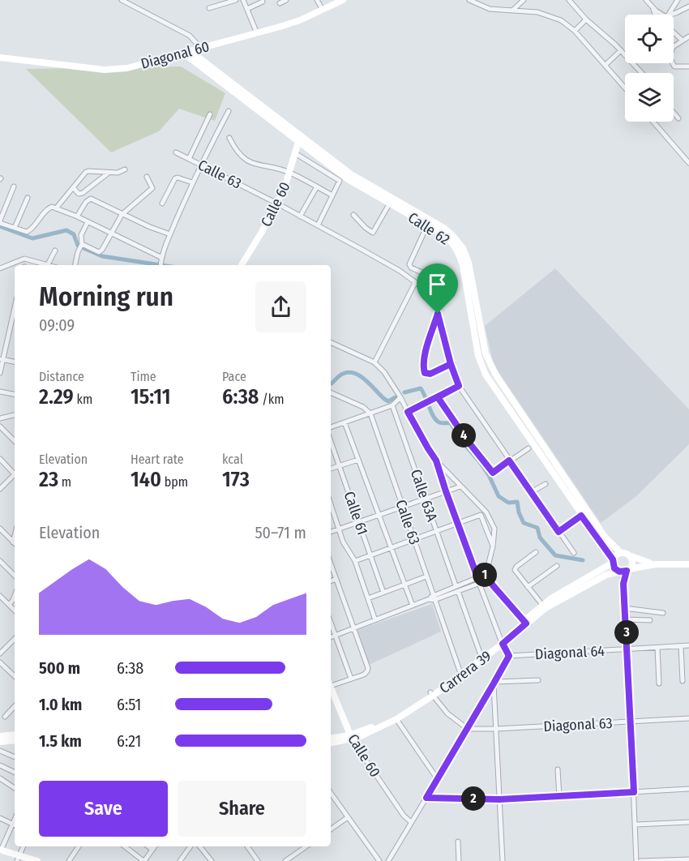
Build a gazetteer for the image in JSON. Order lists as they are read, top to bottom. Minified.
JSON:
{"streets":{"main road":["Diagonal 60","Calle 60","Calle 62","Carrera 39"],"street":["Calle 63","Calle 63A","Calle 61","Diagonal 64","Diagonal 63"]},"crossings":[["Diagonal 60","Calle 62"],["Calle 63","Calle 60"],["Calle 63","Carrera 39"],["Calle 60","Calle 62"],["Calle 60","Carrera 39"],["Calle 62","Carrera 39"]],"page":{"heading":["Morning run","09:09"],"stats":[["Distance","2.29 km"],["Time","15:11"],["Pace","6:38 /km"],["Elevation","23 m"],["Heart rate","140 bpm"],["kcal","173"]],"pins":["4","1","3","2"],"chart":["Elevation","50–71 m"],"list":[{"name":"500 m","note":"6:38"},{"name":"1.0 km","note":"6:51"},{"name":"1.5 km","note":"6:21"}],"buttons":["Save","Share"]}}
